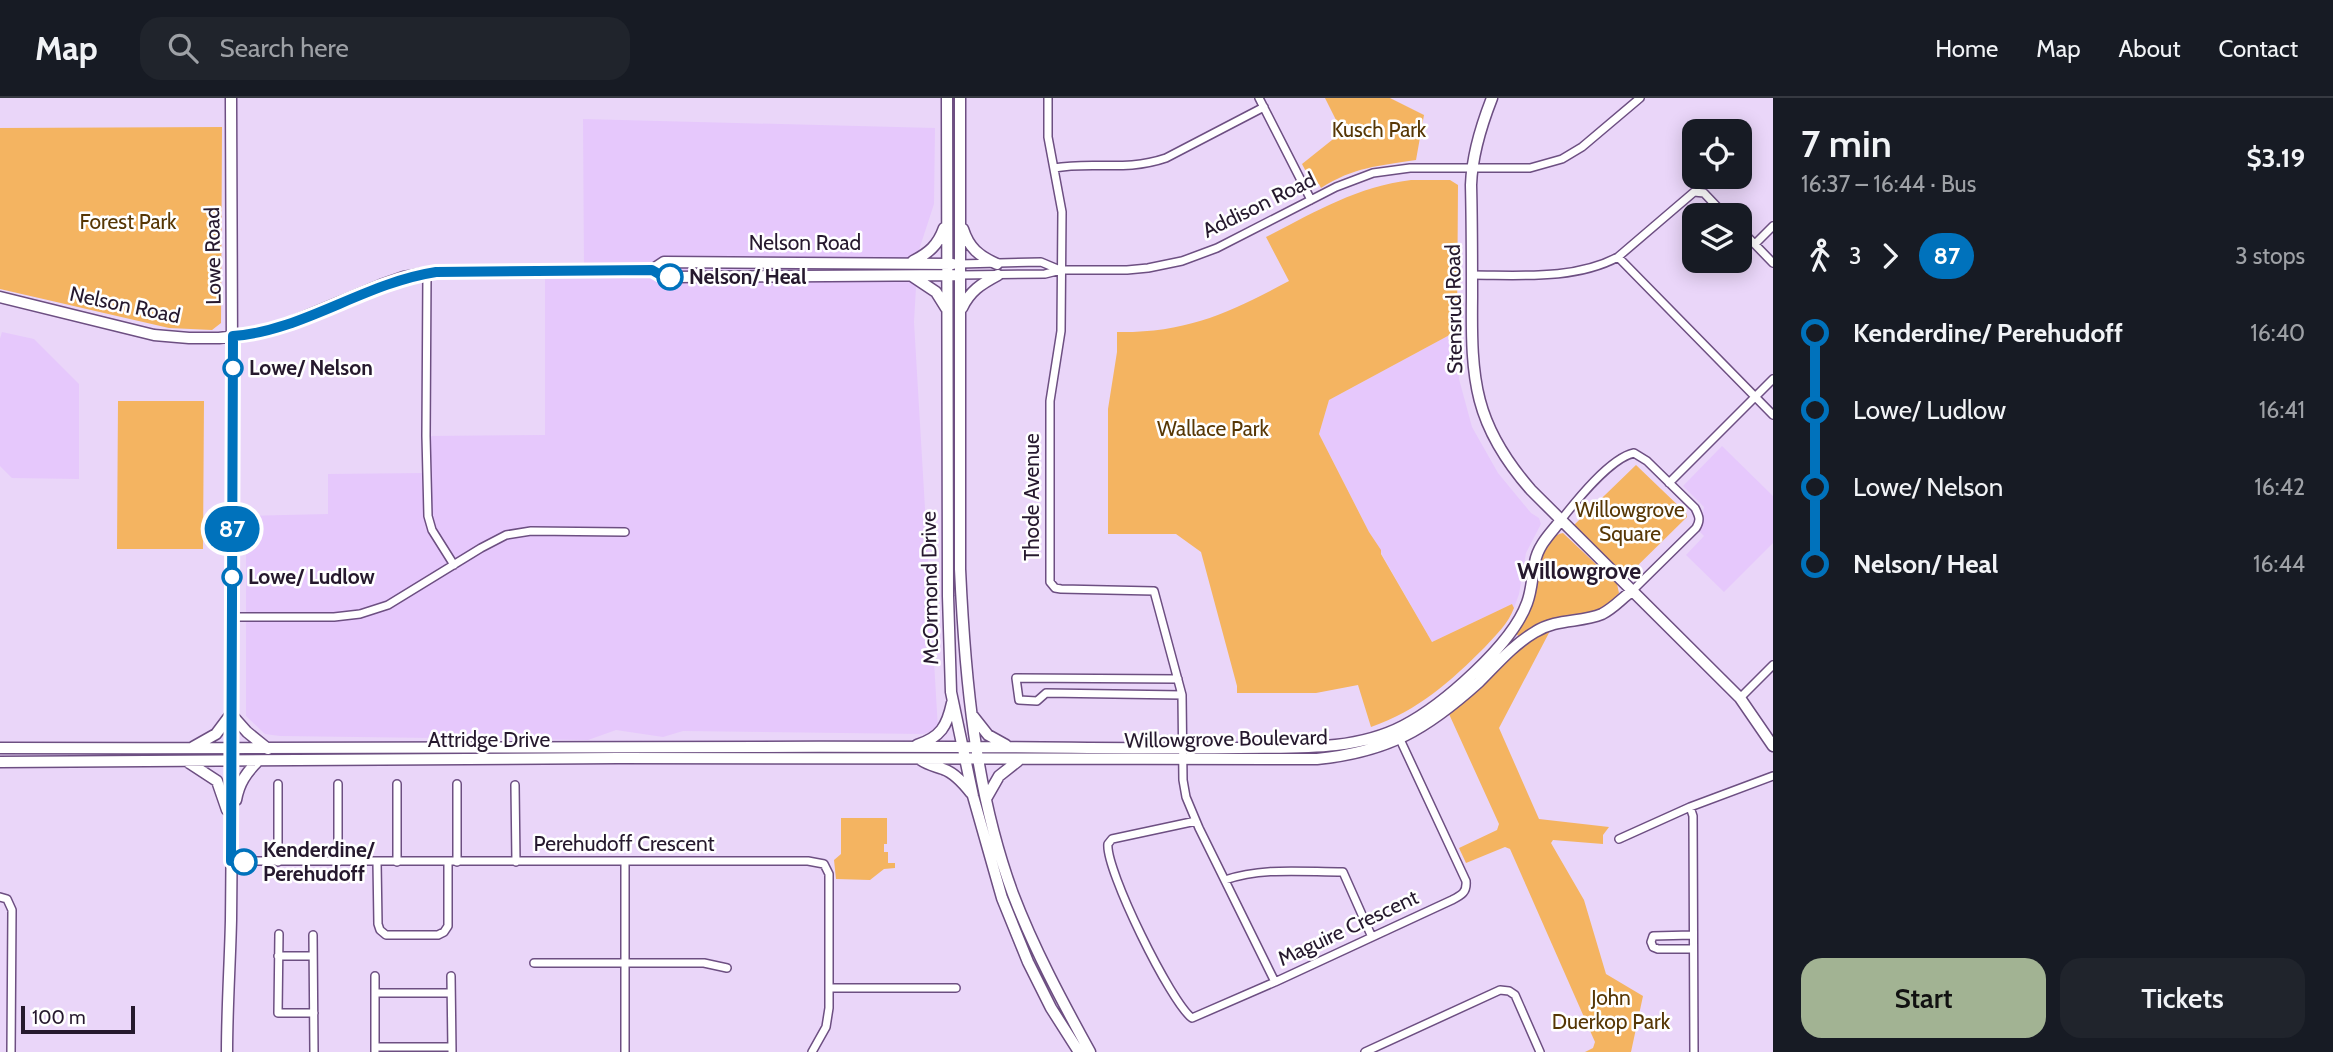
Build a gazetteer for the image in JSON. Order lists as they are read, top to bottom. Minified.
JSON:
{"streets":{"main road":["Nelson Road","Lowe Road","Stensrud Road","McOrmond Drive","Willowgrove Boulevard","Attridge Drive"],"street":["Addison Road","Thode Avenue","Perehudoff Crescent","Maguire Crescent"]},"crossings":[["Addison Road","Nelson Road"],["Addison Road","Stensrud Road"],["Addison Road","Thode Avenue"],["Addison Road","McOrmond Drive"],["Nelson Road","Lowe Road"],["Nelson Road","McOrmond Drive"],["Lowe Road","Attridge Drive"],["Stensrud Road","Willowgrove Boulevard"],["Thode Avenue","Willowgrove Boulevard"],["Thode Avenue","Maguire Crescent"],["McOrmond Drive","Willowgrove Boulevard"],["McOrmond Drive","Attridge Drive"],["Willowgrove Boulevard","Attridge Drive"],["Willowgrove Boulevard","Maguire Crescent"]],"districts":["Willowgrove"],"parks":["Kusch Park","Forest Park","Wallace Park","Willowgrove Square","John Duerkop Park"],"places":["Nelson/ Heal","Lowe/ Nelson","Lowe/ Ludlow","Kenderdine/ Perehudoff"],"lines":["bus line 87"],"scale_bar":"100 m","page":{"header":"Map","search":"Search here","nav":["Home","Map","About","Contact"],"on_map":"87","heading":["7 min","16:37 – 16:44 · Bus","$3.19"],"legs":["3","87","3 stops"],"list":[{"name":"Kenderdine/ Perehudoff","value":"16:40"},{"name":"Lowe/ Ludlow","value":"16:41"},{"name":"Lowe/ Nelson","value":"16:42"},{"name":"Nelson/ Heal","value":"16:44"}],"buttons":["Start","Tickets"],"scale":"100 m"}}
